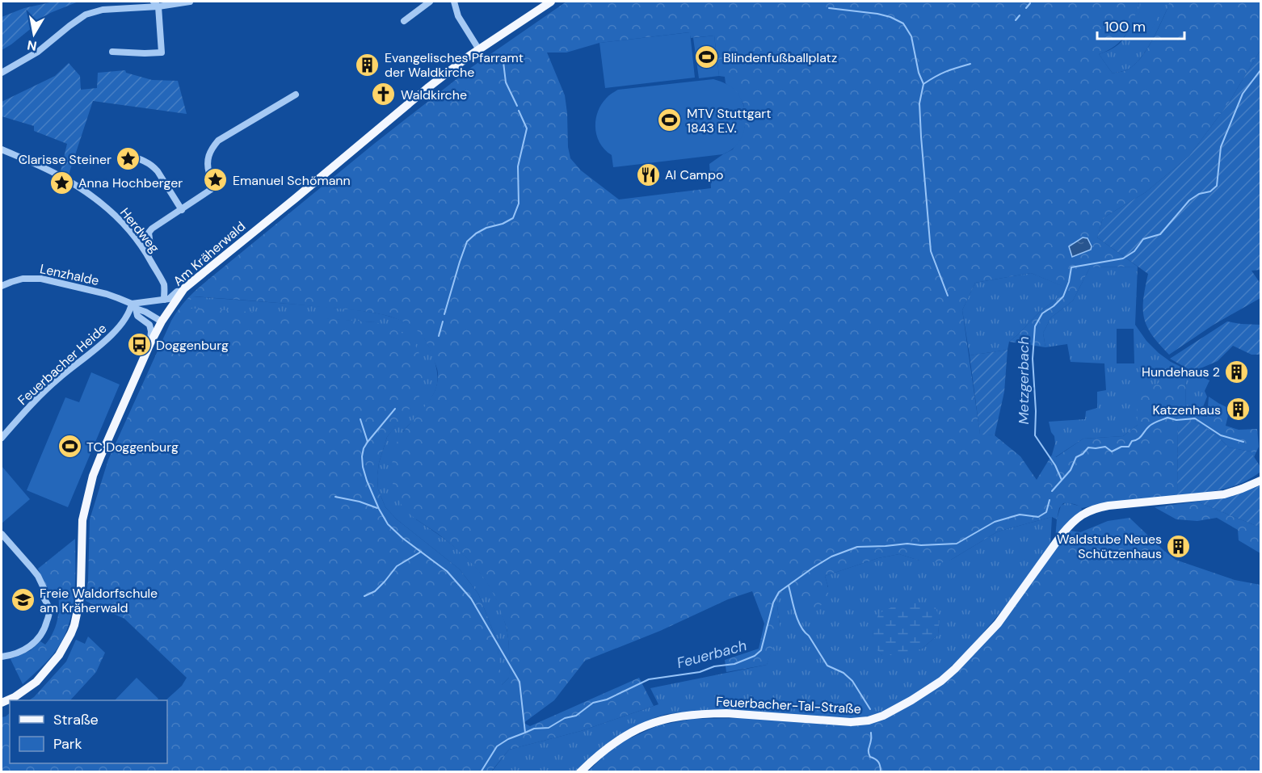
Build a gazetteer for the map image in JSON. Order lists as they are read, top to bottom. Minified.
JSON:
{"streets":{"main road":["Am Kräherwald","Feuerbacher-Tal-Straße"],"street":["Herdweg","Lenzhalde","Feuerbacher Heide"]},"crossings":[["Herdweg","Lenzhalde"],["Am Kräherwald","Lenzhalde"],["Lenzhalde","Feuerbacher Heide"]],"water":["Metzgerbach","Feuerbach"],"places":{"sports":["Blindenfußballplatz","MTV Stuttgart 1843 E.V.","TC Doggenburg"],"building":["Evangelisches Pfarramt der Waldkirche","Hundehaus 2","Katzenhaus","Waldstube Neues Schützenhaus"],"church":["Waldkirche"],"place":["Clarisse Steiner","Emanuel Schömann","Anna Hochberger"],"restaurant":["Al Campo"],"bus stop":["Doggenburg"],"school or university":["Freie Waldorfschule am Kräherwald"]},"legend":["Straße","Park"],"scale_bar":"100 m","north":"bottom"}
